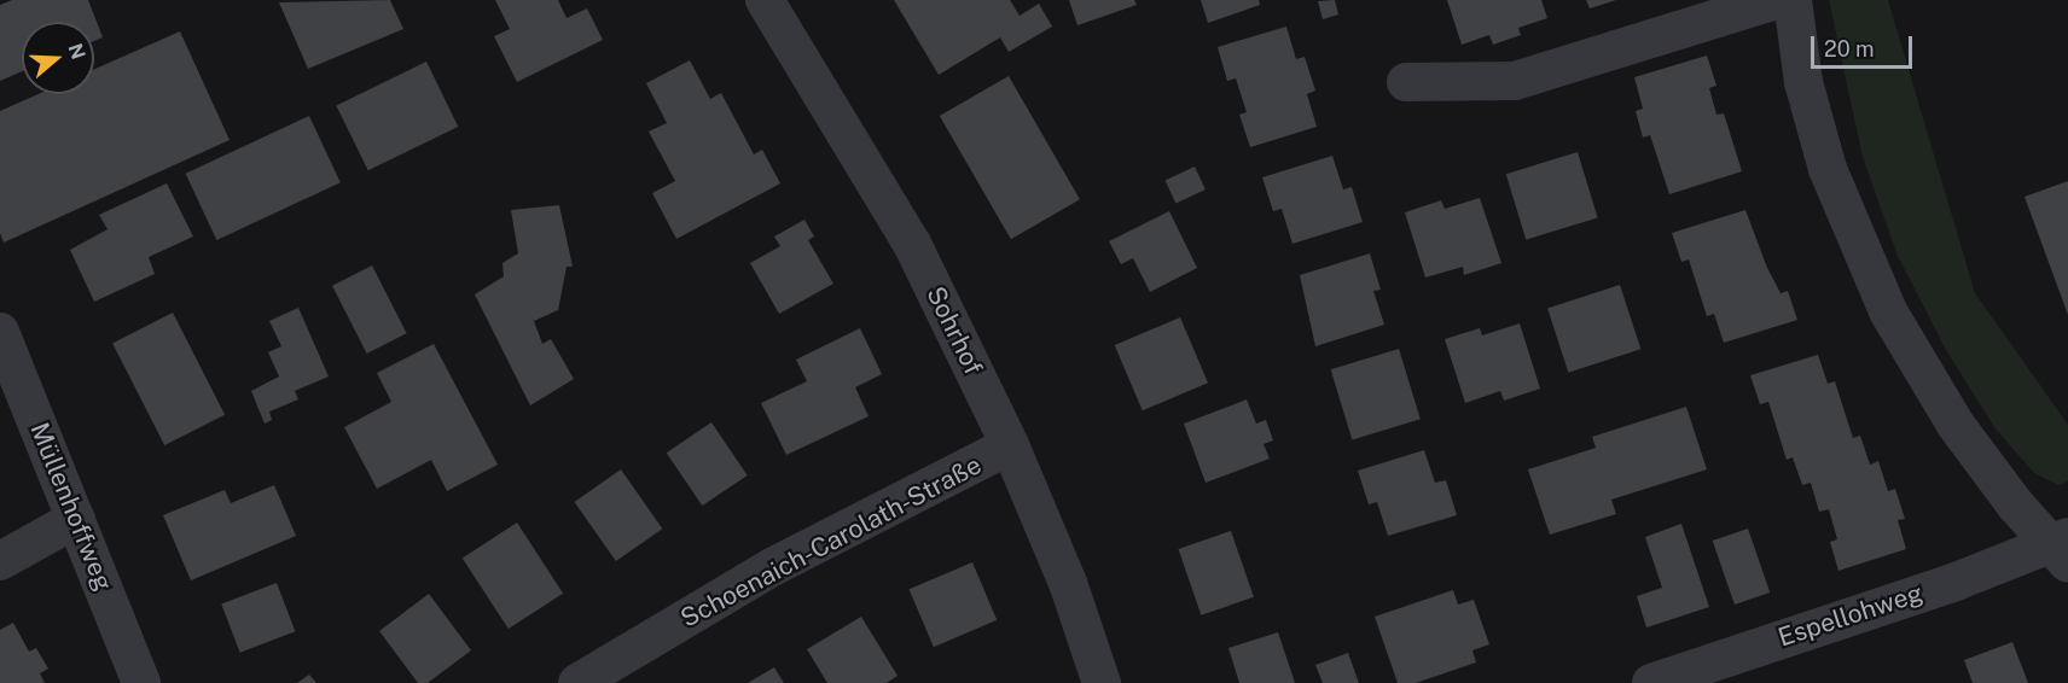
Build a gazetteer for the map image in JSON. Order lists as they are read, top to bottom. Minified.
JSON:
{"streets":{"street":["Sohrhof","Müllenhoffweg","Schoenaich-Carolath-Straße","Espellohweg"]},"crossings":[["Sohrhof","Schoenaich-Carolath-Straße"]],"scale_bar":"20 m","north":"right"}
